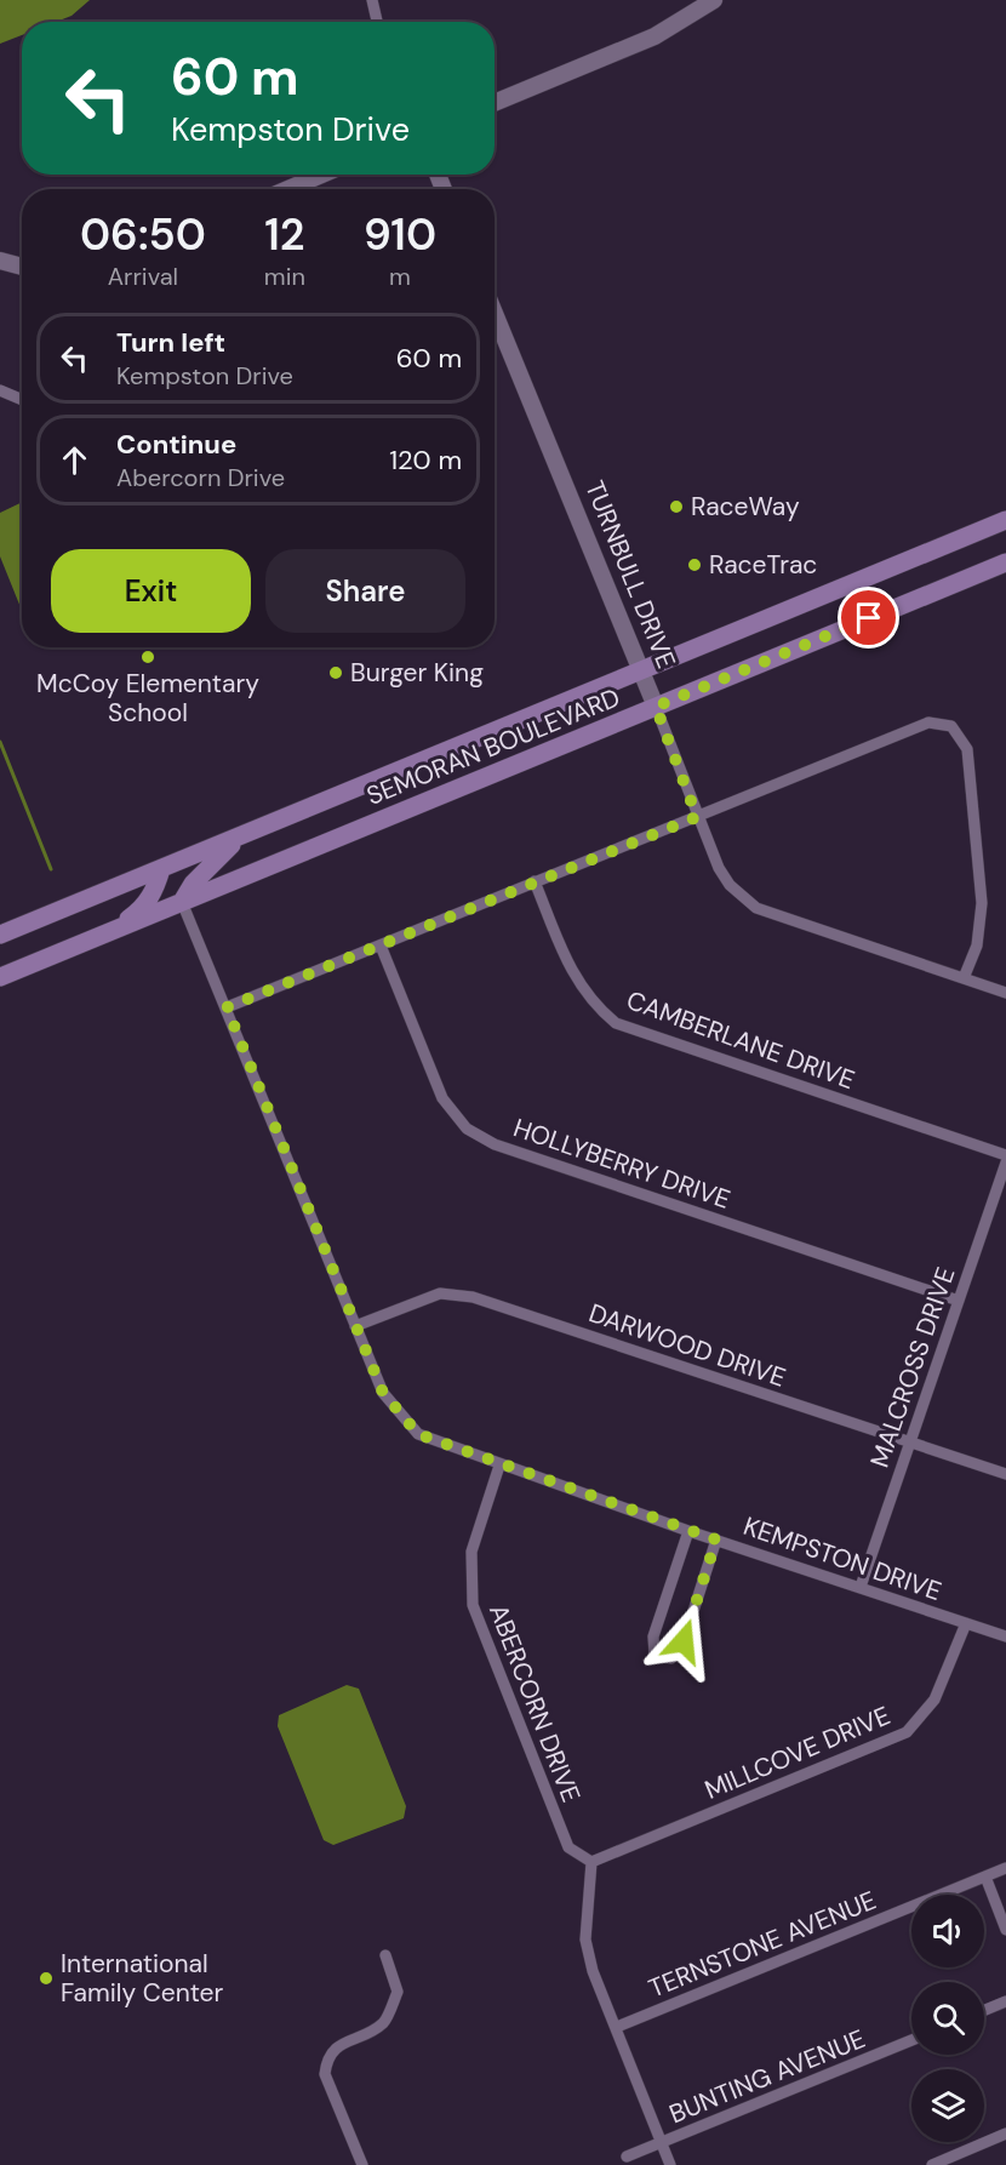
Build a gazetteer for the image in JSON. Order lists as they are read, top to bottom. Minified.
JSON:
{"streets":{"main road":["SEMORAN BOULEVARD"],"street":["TURNBULL DRIVE","CAMBERLANE DRIVE","HOLLYBERRY DRIVE","DARWOOD DRIVE","MALCROSS DRIVE","KEMPSTON DRIVE","ABERCORN DRIVE","MILLCOVE DRIVE","TERNSTONE AVENUE","BUNTING AVENUE"]},"crossings":[["TURNBULL DRIVE","SEMORAN BOULEVARD"],["HOLLYBERRY DRIVE","MALCROSS DRIVE"],["DARWOOD DRIVE","MALCROSS DRIVE"],["MALCROSS DRIVE","KEMPSTON DRIVE"],["KEMPSTON DRIVE","ABERCORN DRIVE"],["KEMPSTON DRIVE","MILLCOVE DRIVE"],["ABERCORN DRIVE","MILLCOVE DRIVE"]],"places":["RaceWay","RaceTrac","McCoy Elementary School","Burger King","International Family Center"],"page":{"turn":["60 m","Kempston Drive"],"eta":["06:50","Arrival","12","min","910","m"],"list":[{"name":"Turn left","note":"Kempston Drive","value":"60 m"},{"name":"Continue","note":"Abercorn Drive","value":"120 m"}],"buttons":["Exit","Share"]}}
